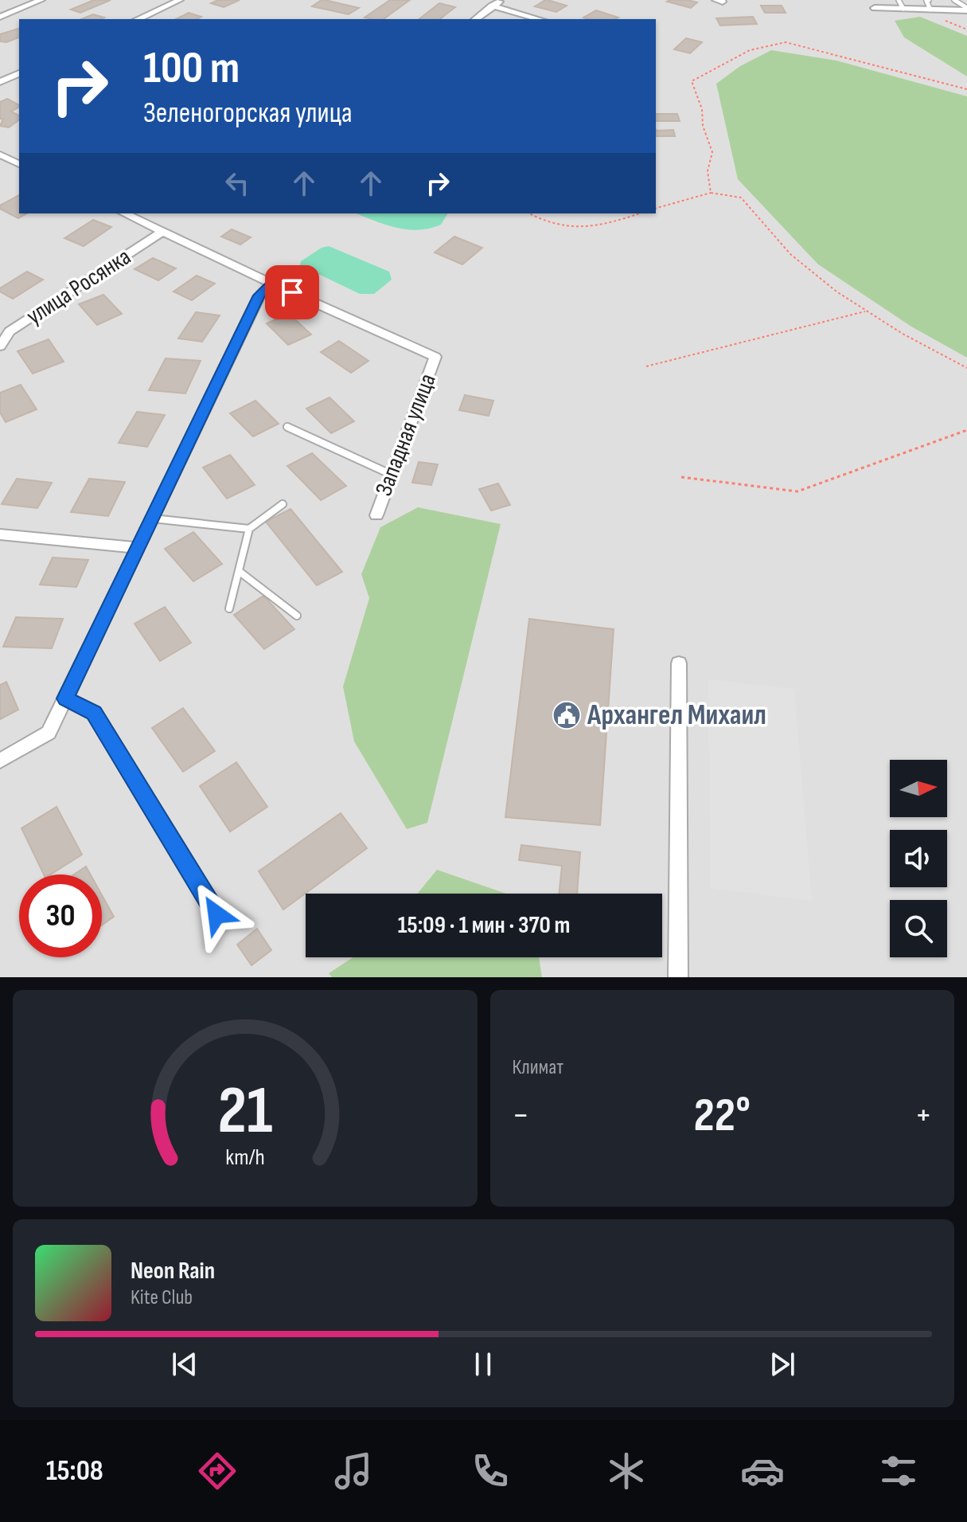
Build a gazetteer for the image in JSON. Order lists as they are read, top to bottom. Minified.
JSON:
{"streets":{"street":["улица Росянка","Западная улица"]},"crossings":[["улица Росянка","Западная улица"]],"places":{"public building":["Архангел Михаил"]},"north":"right","page":{"turn":["100 m","Зеленогорская улица"],"limit":"30","trip":"15:09 · 1 мин · 370 m","tile":"Климат","heat":["−","22°","+"],"song":["Neon Rain","Kite Club"],"tabs":"15:08","gauge":["21","km/h"]}}
